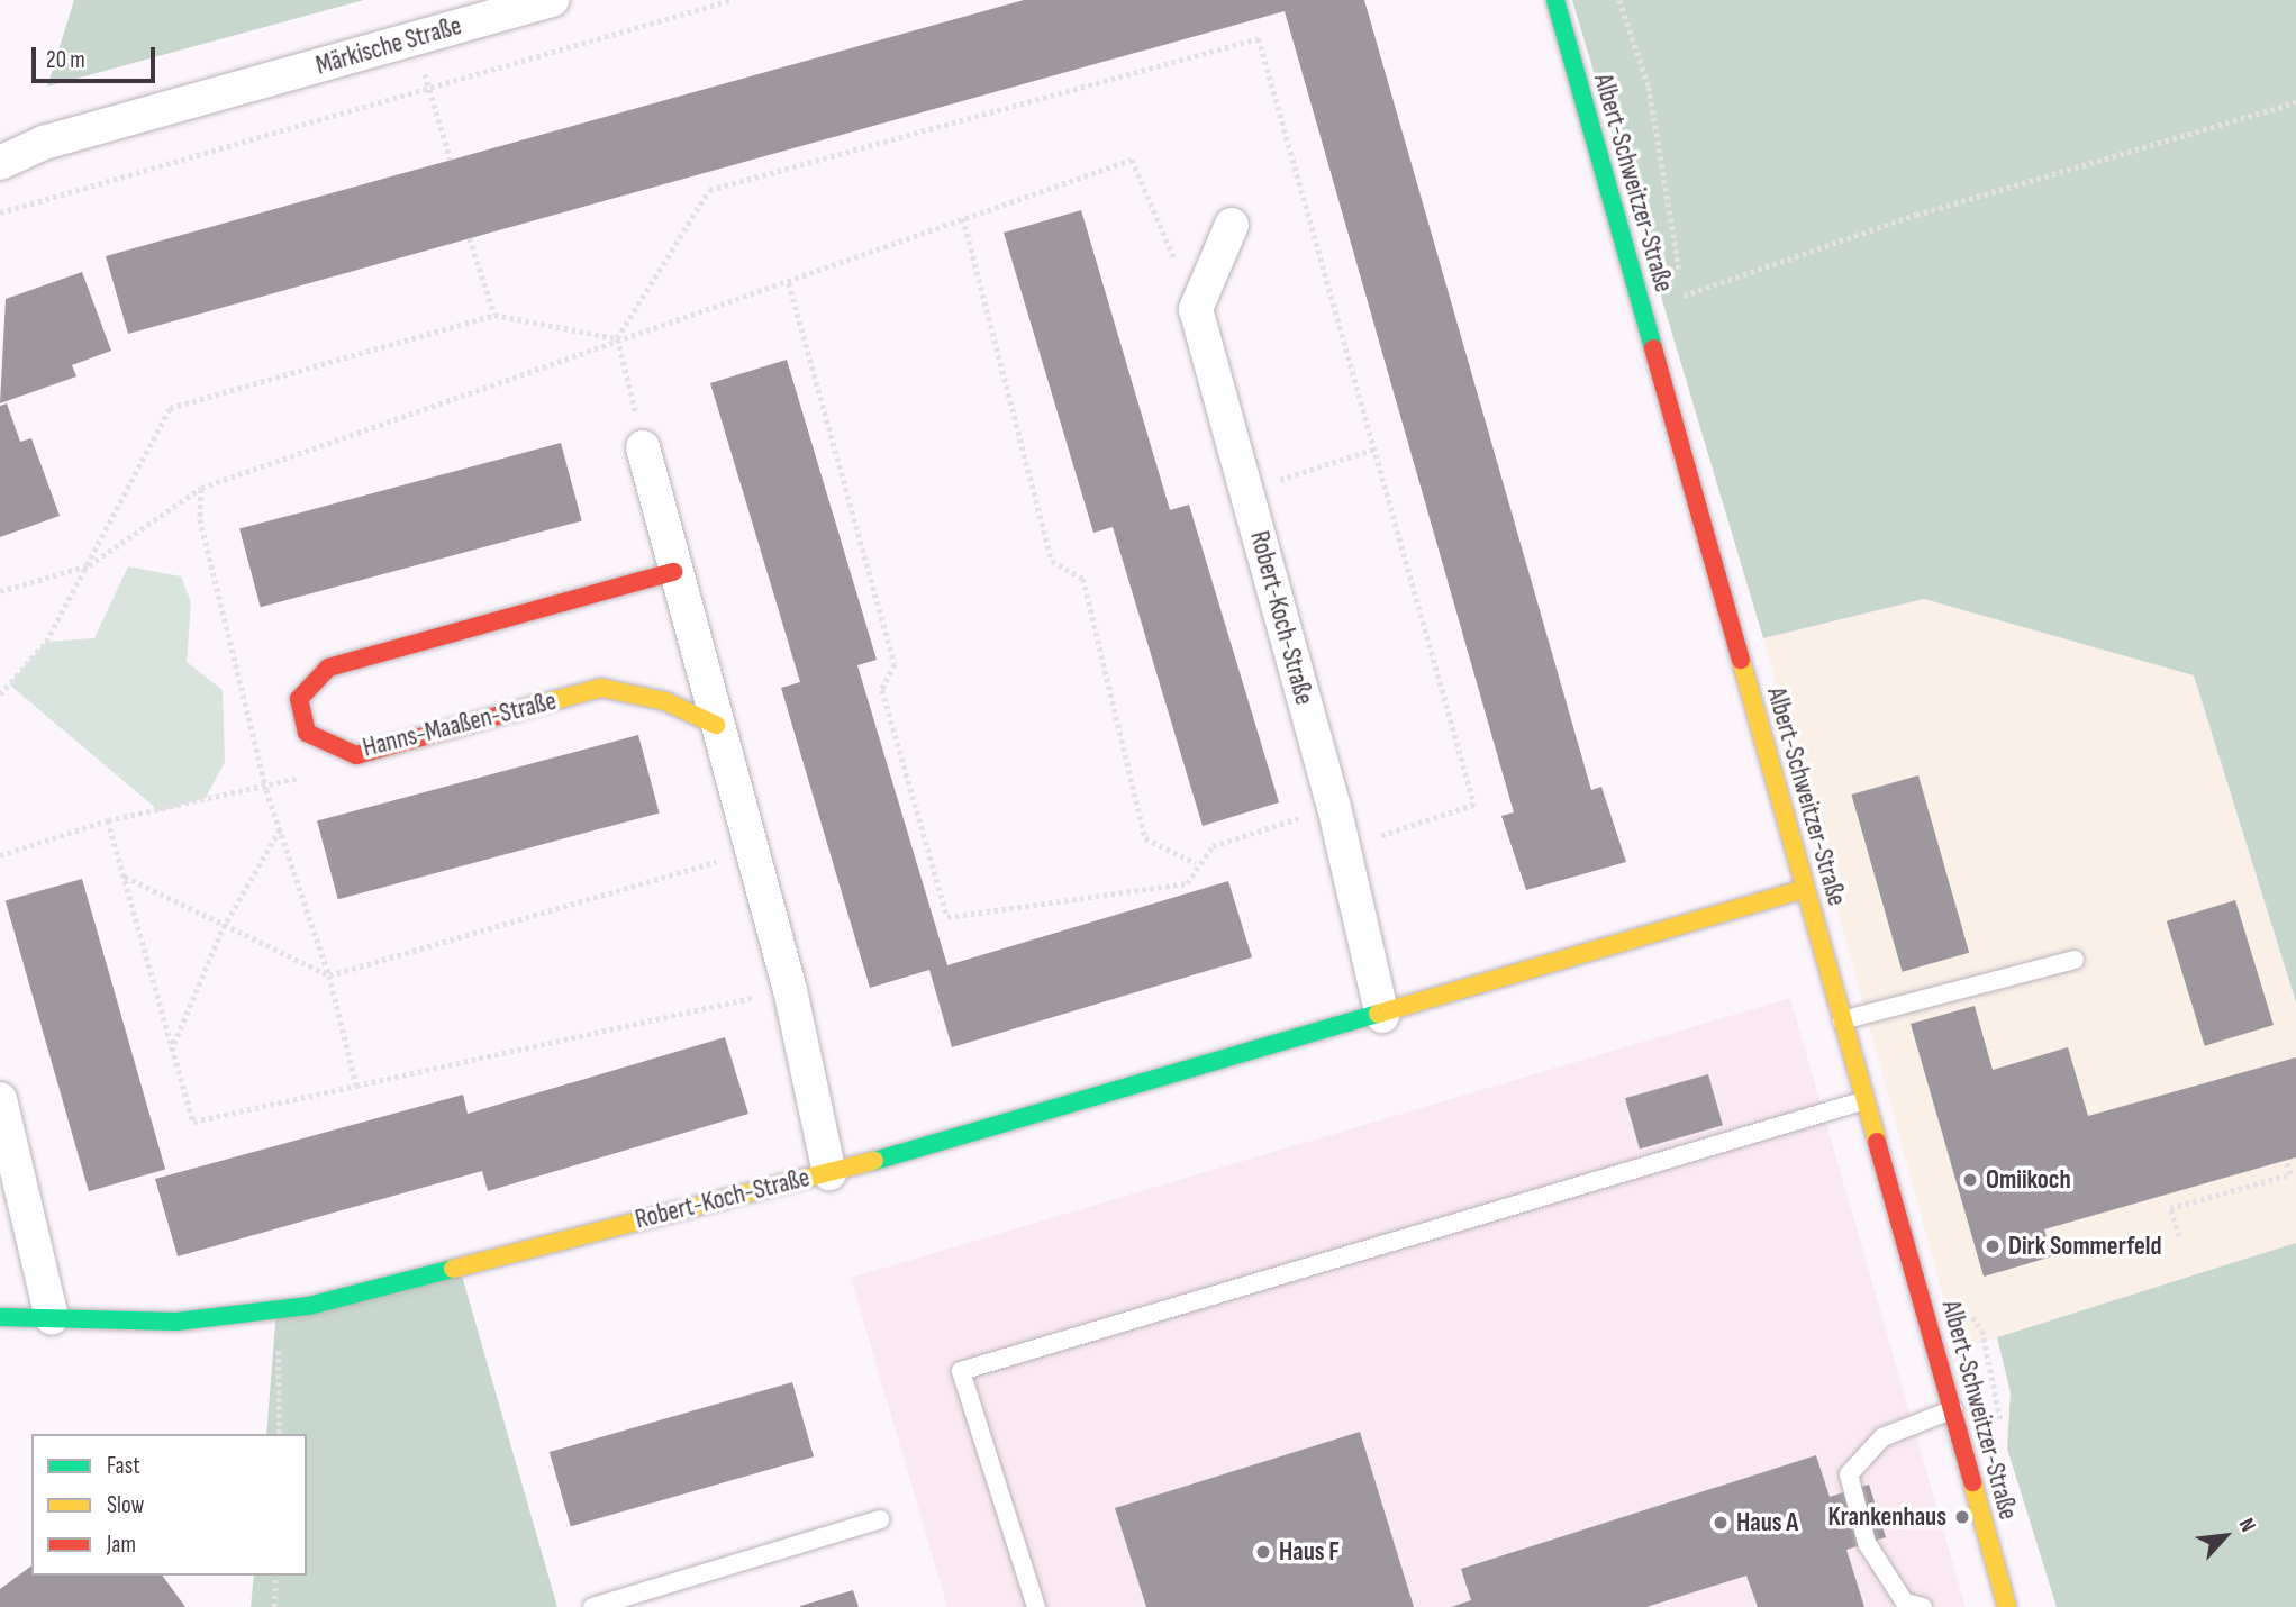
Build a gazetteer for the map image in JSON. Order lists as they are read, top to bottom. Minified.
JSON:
{"streets":{"street":["Märkische Straße","Albert-Schweitzer-Straße","Robert-Koch-Straße","Hanns-Maaßen-Straße"]},"crossings":[["Albert-Schweitzer-Straße","Robert-Koch-Straße"]],"places":["Omiikoch","Dirk Sommerfeld","Krankenhaus","Haus A","Haus F"],"legend":["Fast","Slow","Jam"],"scale_bar":"20 m","north":"top right"}
